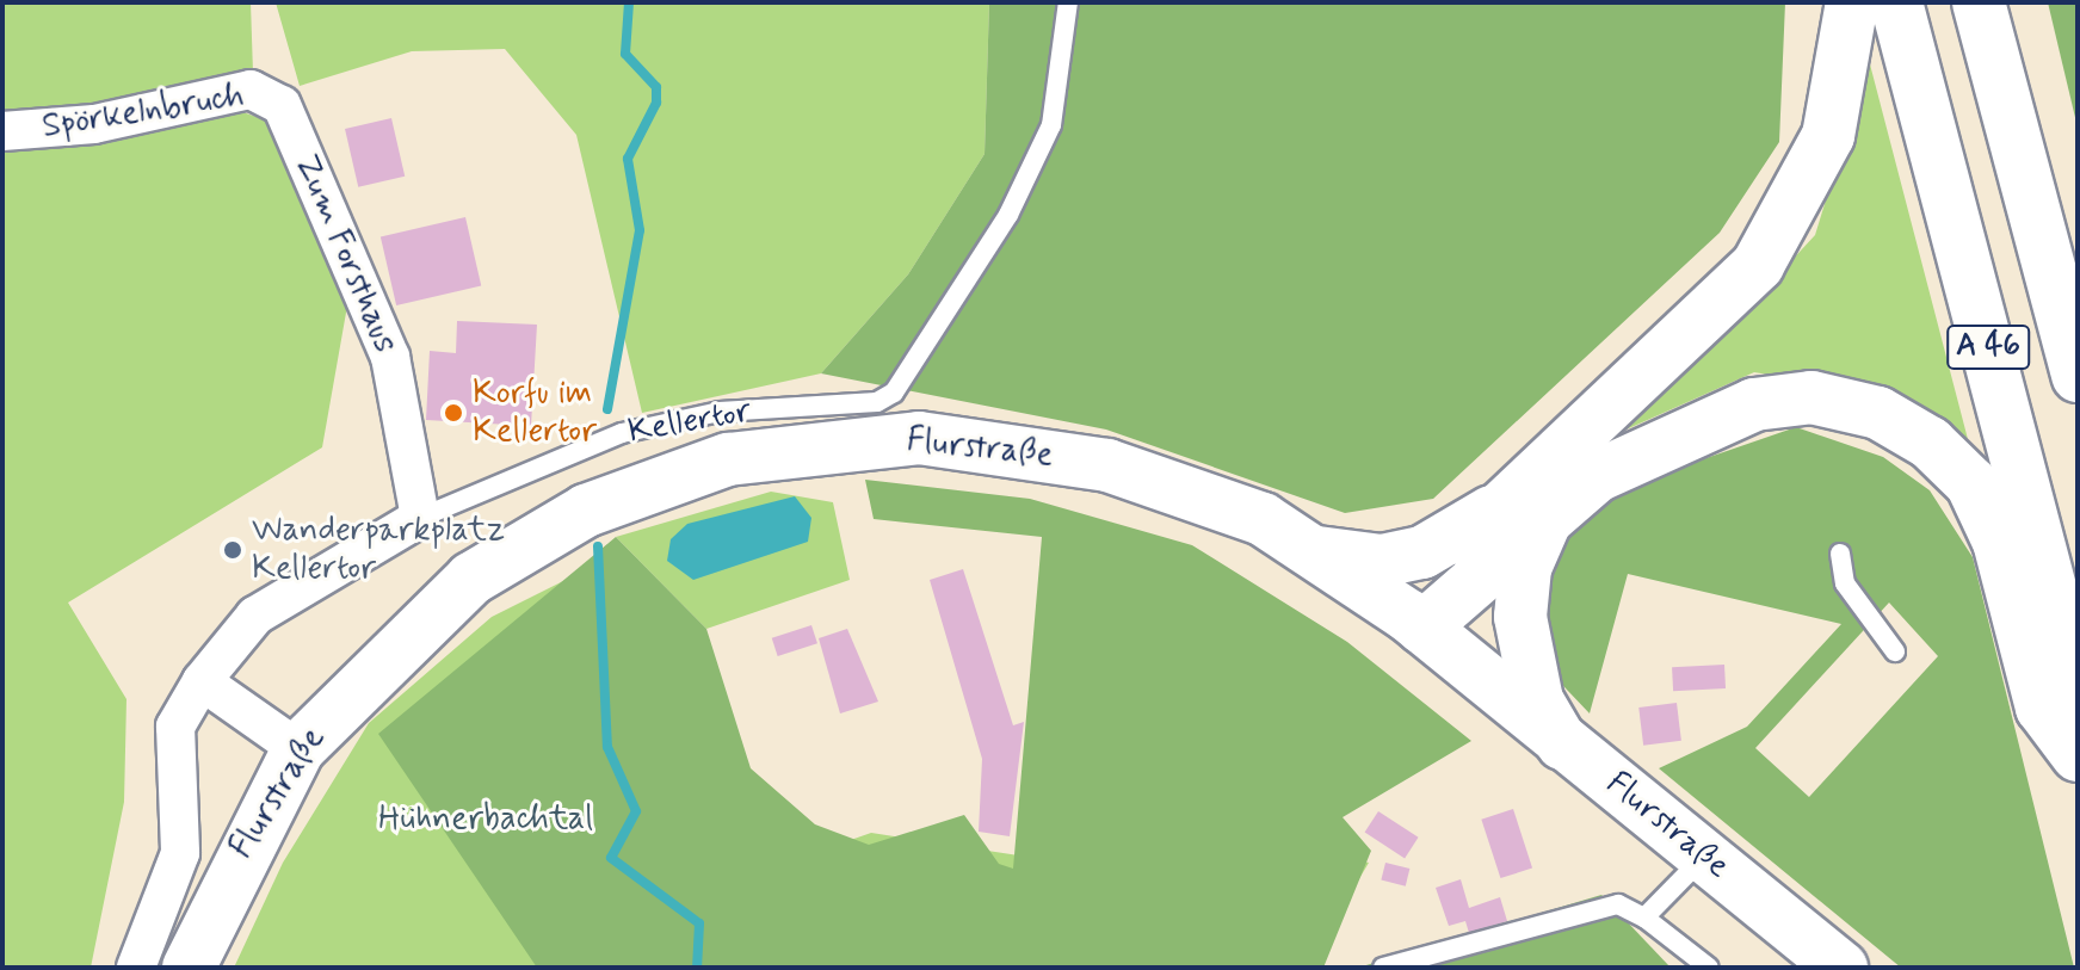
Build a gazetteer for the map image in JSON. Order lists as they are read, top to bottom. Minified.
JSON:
{"streets":{"main road":["A 46","Flurstraße"],"street":["Spörkelnbruch","Zum Forsthaus","Kellertor"]},"crossings":[["Spörkelnbruch","Zum Forsthaus"],["Zum Forsthaus","Kellertor"]],"parks":["Hühnerbachtal"],"places":["Korfu im Kellertor","Wanderparkplatz Kellertor"]}
